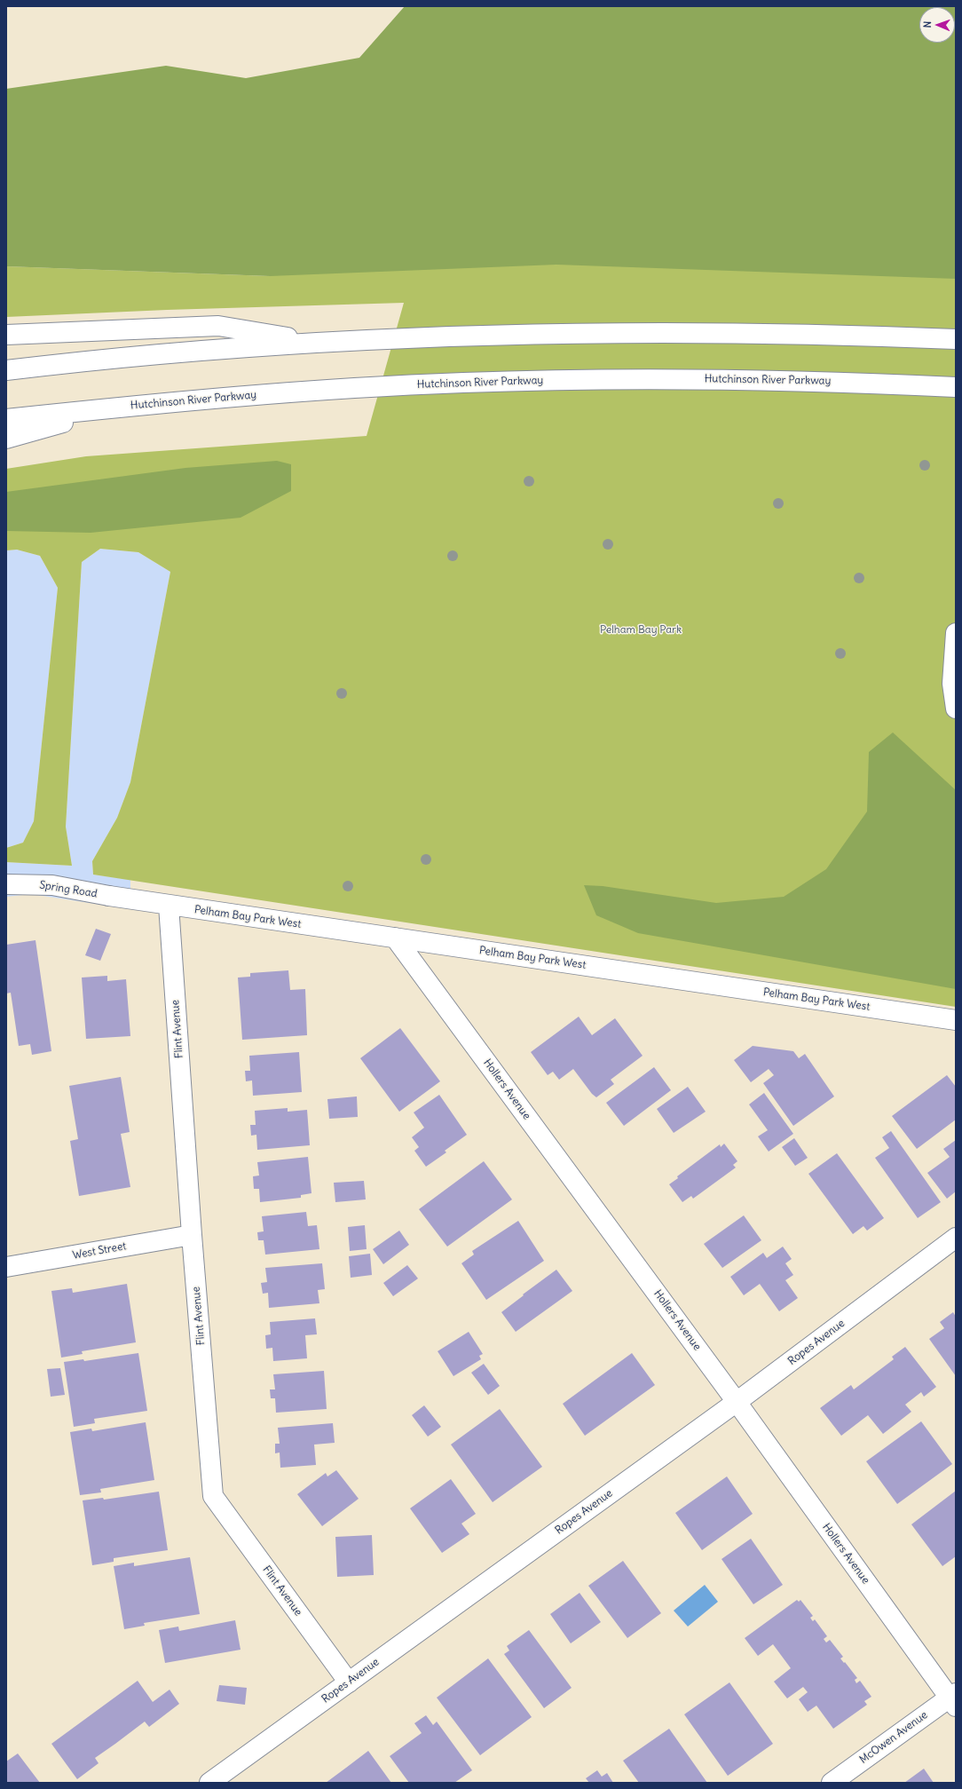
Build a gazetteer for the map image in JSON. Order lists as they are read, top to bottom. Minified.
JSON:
{"streets":{"main road":["Hutchinson River Parkway","Spring Road","Pelham Bay Park West","Flint Avenue","Hollers Avenue","West Street","Ropes Avenue","McOwen Avenue"]},"crossings":[["Spring Road","Pelham Bay Park West"],["Pelham Bay Park West","Flint Avenue"],["Pelham Bay Park West","Hollers Avenue"],["Flint Avenue","West Street"],["Flint Avenue","Ropes Avenue"],["Hollers Avenue","Ropes Avenue"],["Hollers Avenue","McOwen Avenue"]],"parks":["Pelham Bay Park"],"north":"left"}
